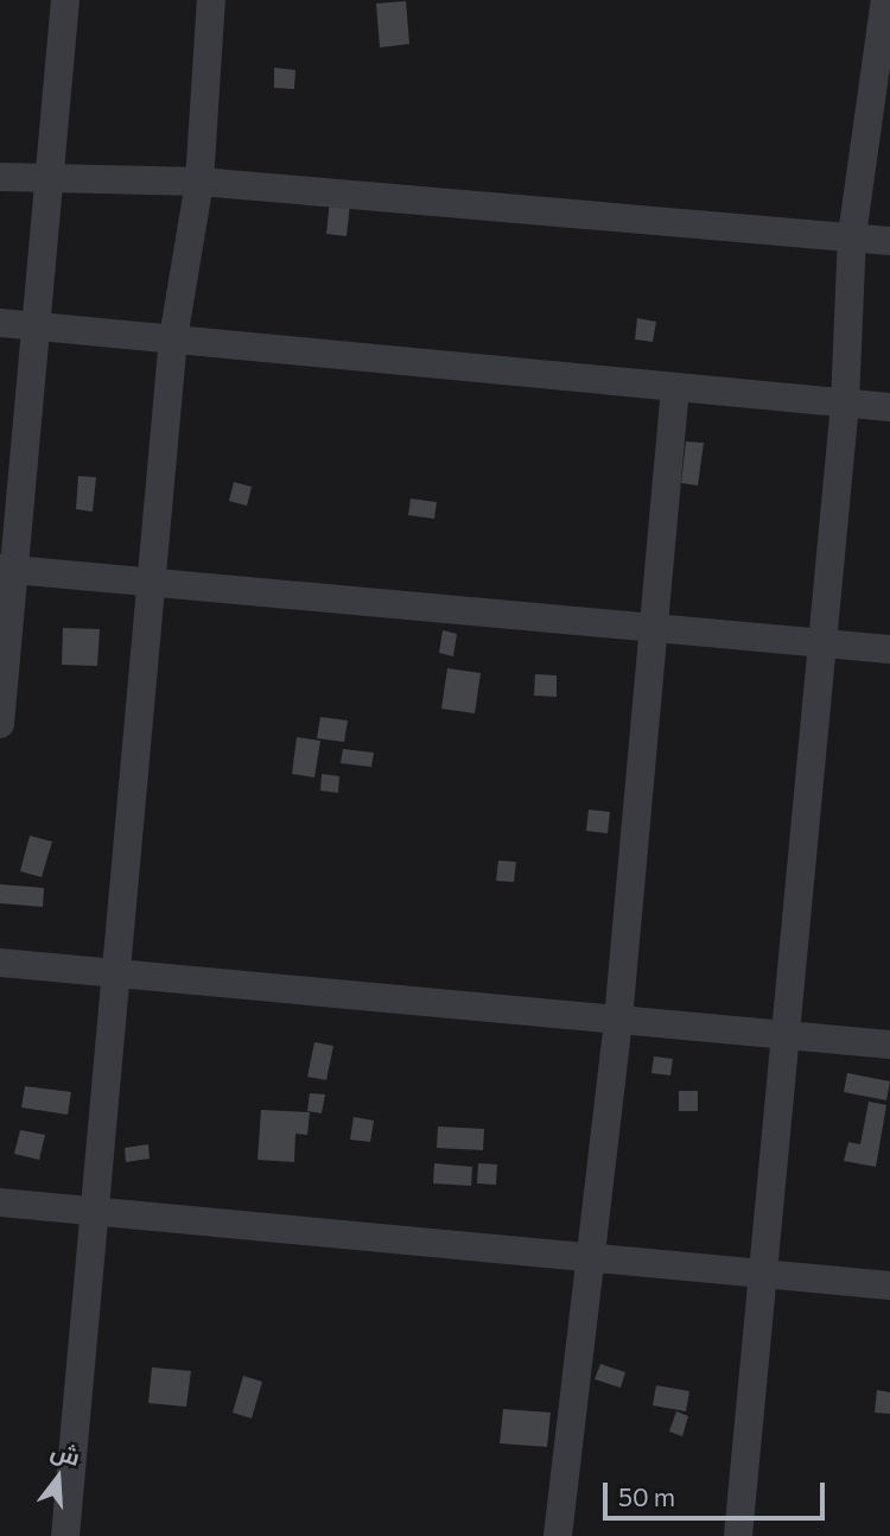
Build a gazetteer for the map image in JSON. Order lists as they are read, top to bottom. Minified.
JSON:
{"scale_bar":"50 m","north":"top"}
